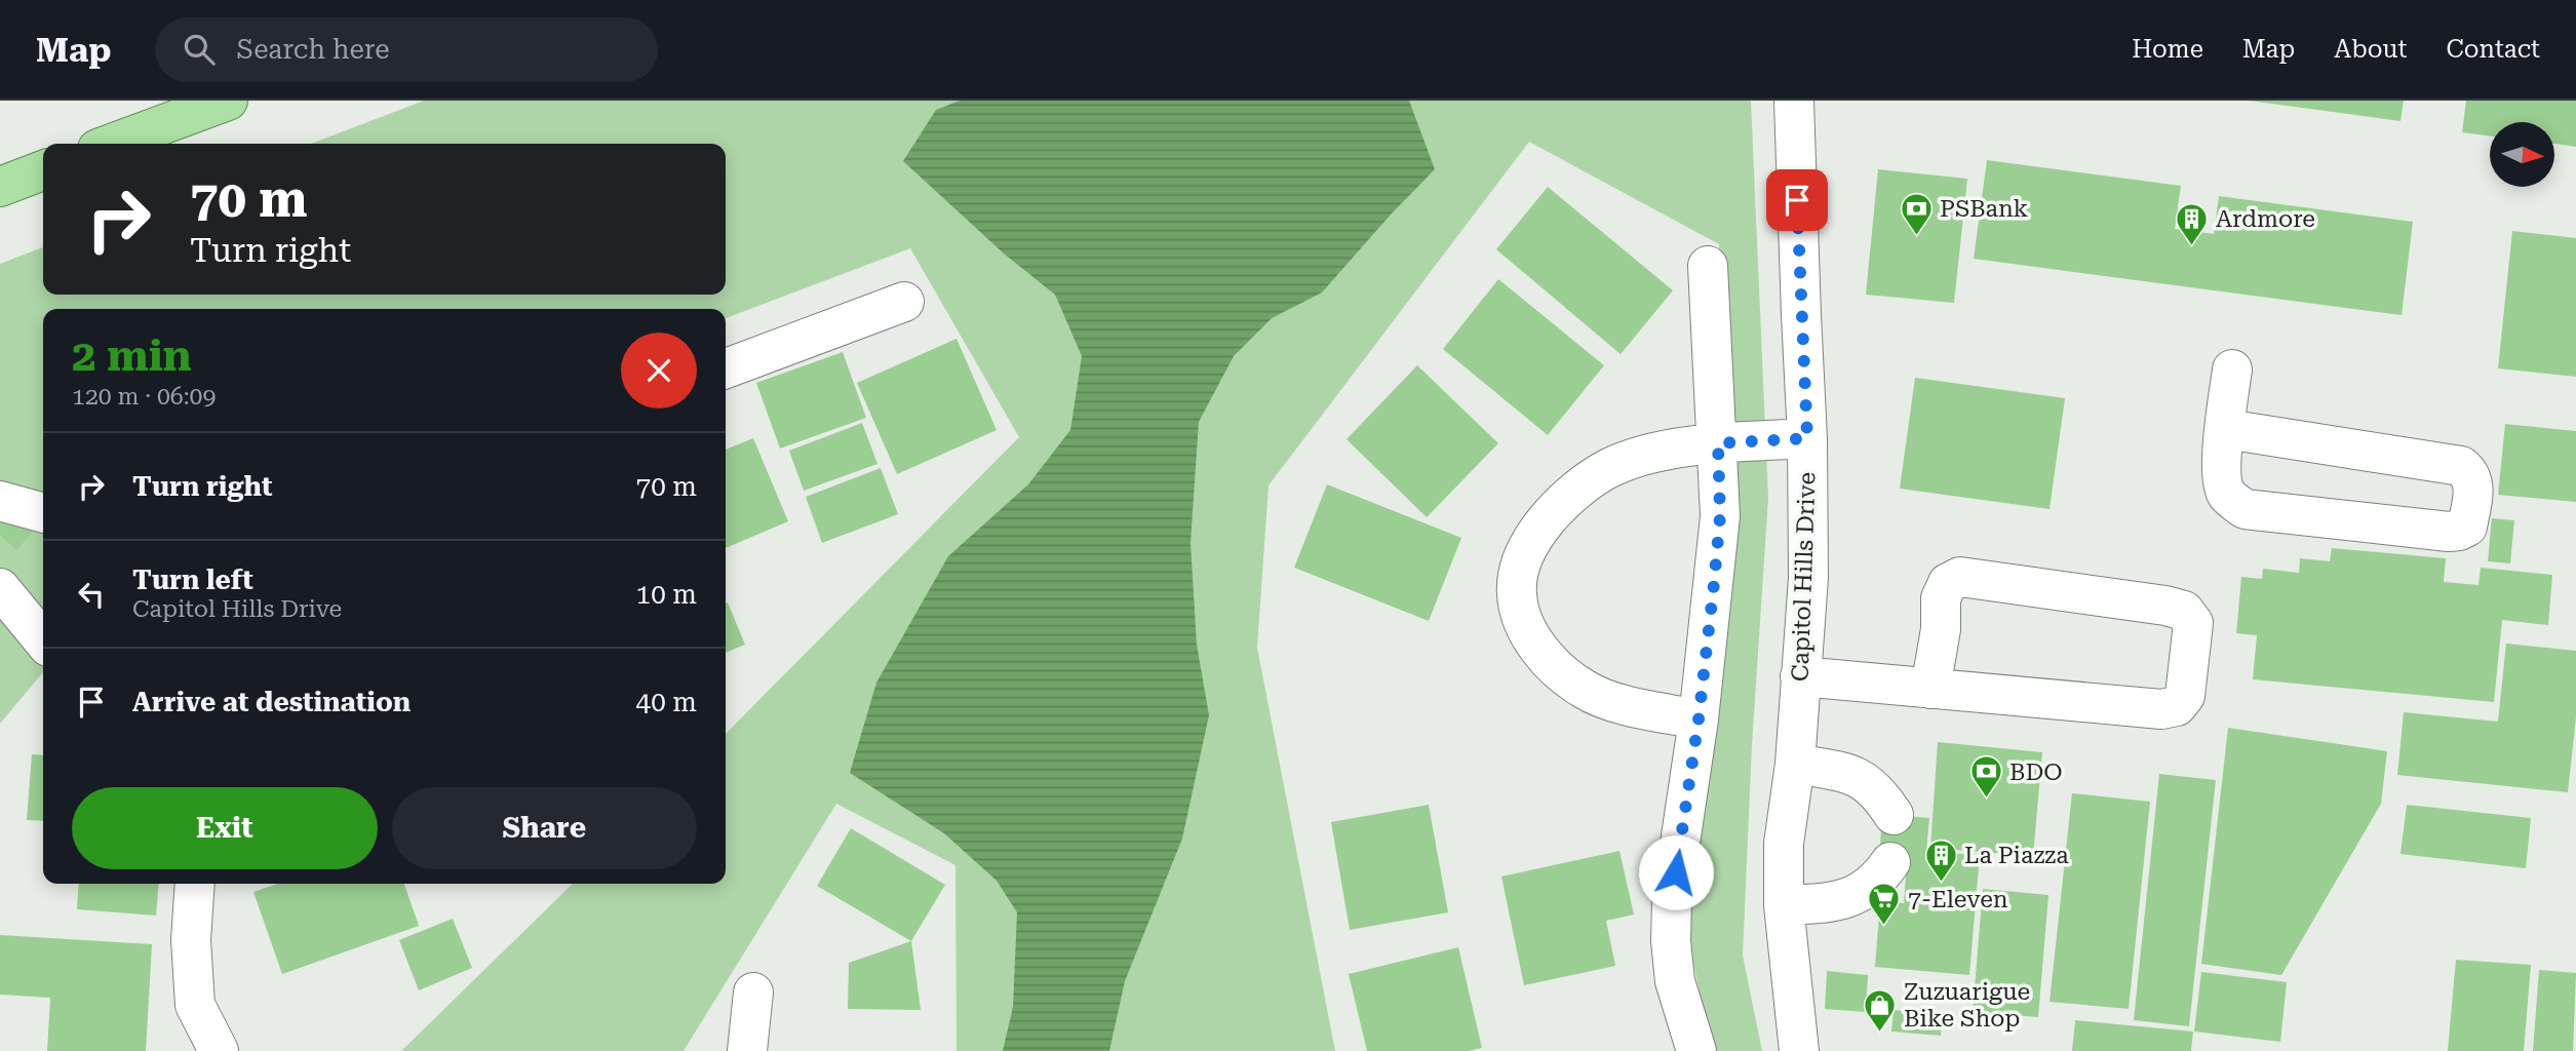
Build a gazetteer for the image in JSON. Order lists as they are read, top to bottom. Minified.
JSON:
{"streets":{"street":["Capitol Hills Drive"]},"places":{"bank":["PSBank","BDO"],"building":["Ardmore","La Piazza"],"supermarket":["7-Eleven"],"shop":["Zuzuarigue Bike Shop"]},"north":"right","page":{"header":"Map","search":"Search here","nav":["Home","Map","About","Contact"],"turn":["70 m","Turn right"],"heading":["2 min","120 m · 06:09"],"list":[{"name":"Turn right","value":"70 m"},{"name":"Turn left","note":"Capitol Hills Drive","value":"10 m"},{"name":"Arrive at destination","value":"40 m"}],"buttons":["Exit","Share"]}}
